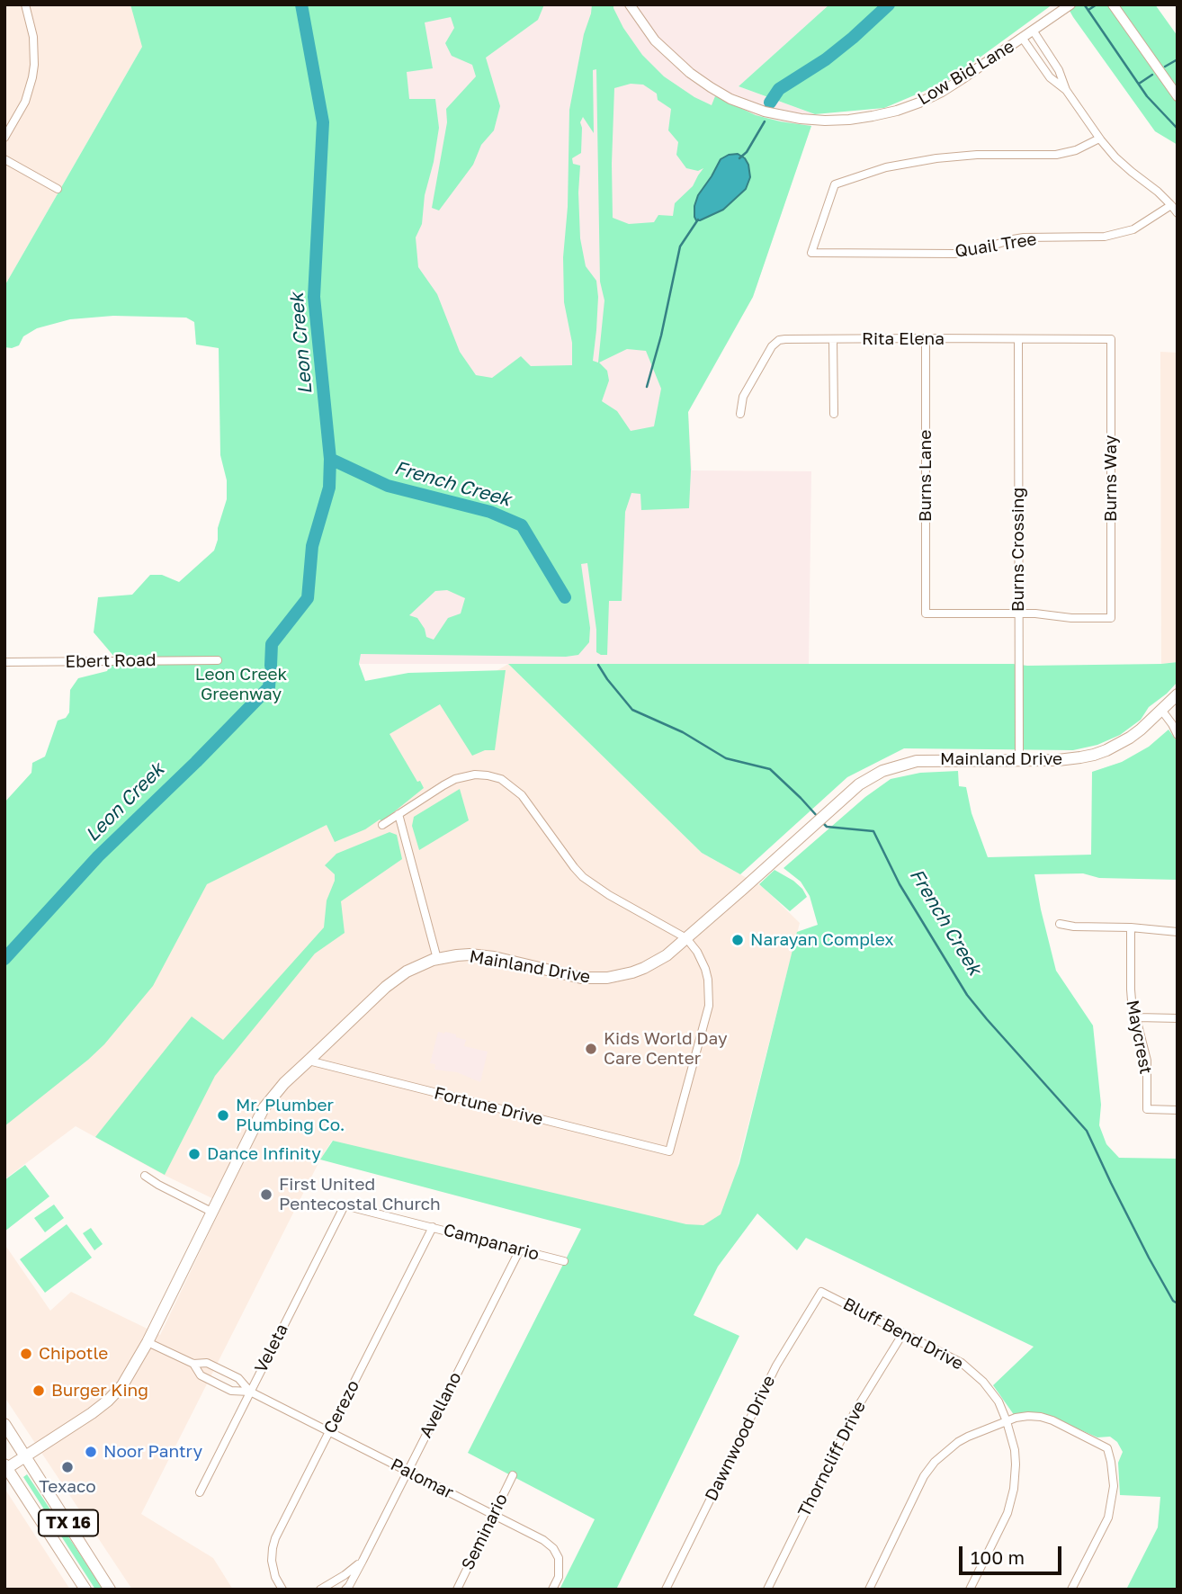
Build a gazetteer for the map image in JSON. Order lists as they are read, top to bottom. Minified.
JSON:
{"streets":{"main road":["Mainland Drive","TX 16"],"street":["Low Bid Lane","Quail Tree","Rita Elena","Burns Lane","Burns Way","Burns Crossing","Ebert Road","Maycrest","Fortune Drive","Campanario","Bluff Bend Drive","Veleta","Avellano","Cerezo","Dawnwood Drive","Thorncliff Drive","Palomar","Seminario"]},"crossings":[["Rita Elena","Burns Lane"],["Rita Elena","Burns Way"],["Rita Elena","Burns Crossing"],["Burns Lane","Burns Way"],["Burns Lane","Burns Crossing"],["Burns Way","Burns Crossing"],["Burns Crossing","Mainland Drive"],["Mainland Drive","Fortune Drive"],["Mainland Drive","Palomar"],["Mainland Drive","TX 16"],["Campanario","Veleta"],["Campanario","Avellano"],["Campanario","Cerezo"],["Bluff Bend Drive","Dawnwood Drive"],["Bluff Bend Drive","Thorncliff Drive"],["Veleta","Palomar"],["Avellano","Palomar"],["Cerezo","Palomar"],["Palomar","Seminario"]],"water":["Leon Creek","French Creek"],"parks":["Leon Creek Greenway"],"places":["Narayan Complex","Kids World Day Care Center","Mr. Plumber Plumbing Co.","Dance Infinity","First United Pentecostal Church","Chipotle","Burger King","Noor Pantry","Texaco"],"scale_bar":"100 m"}
